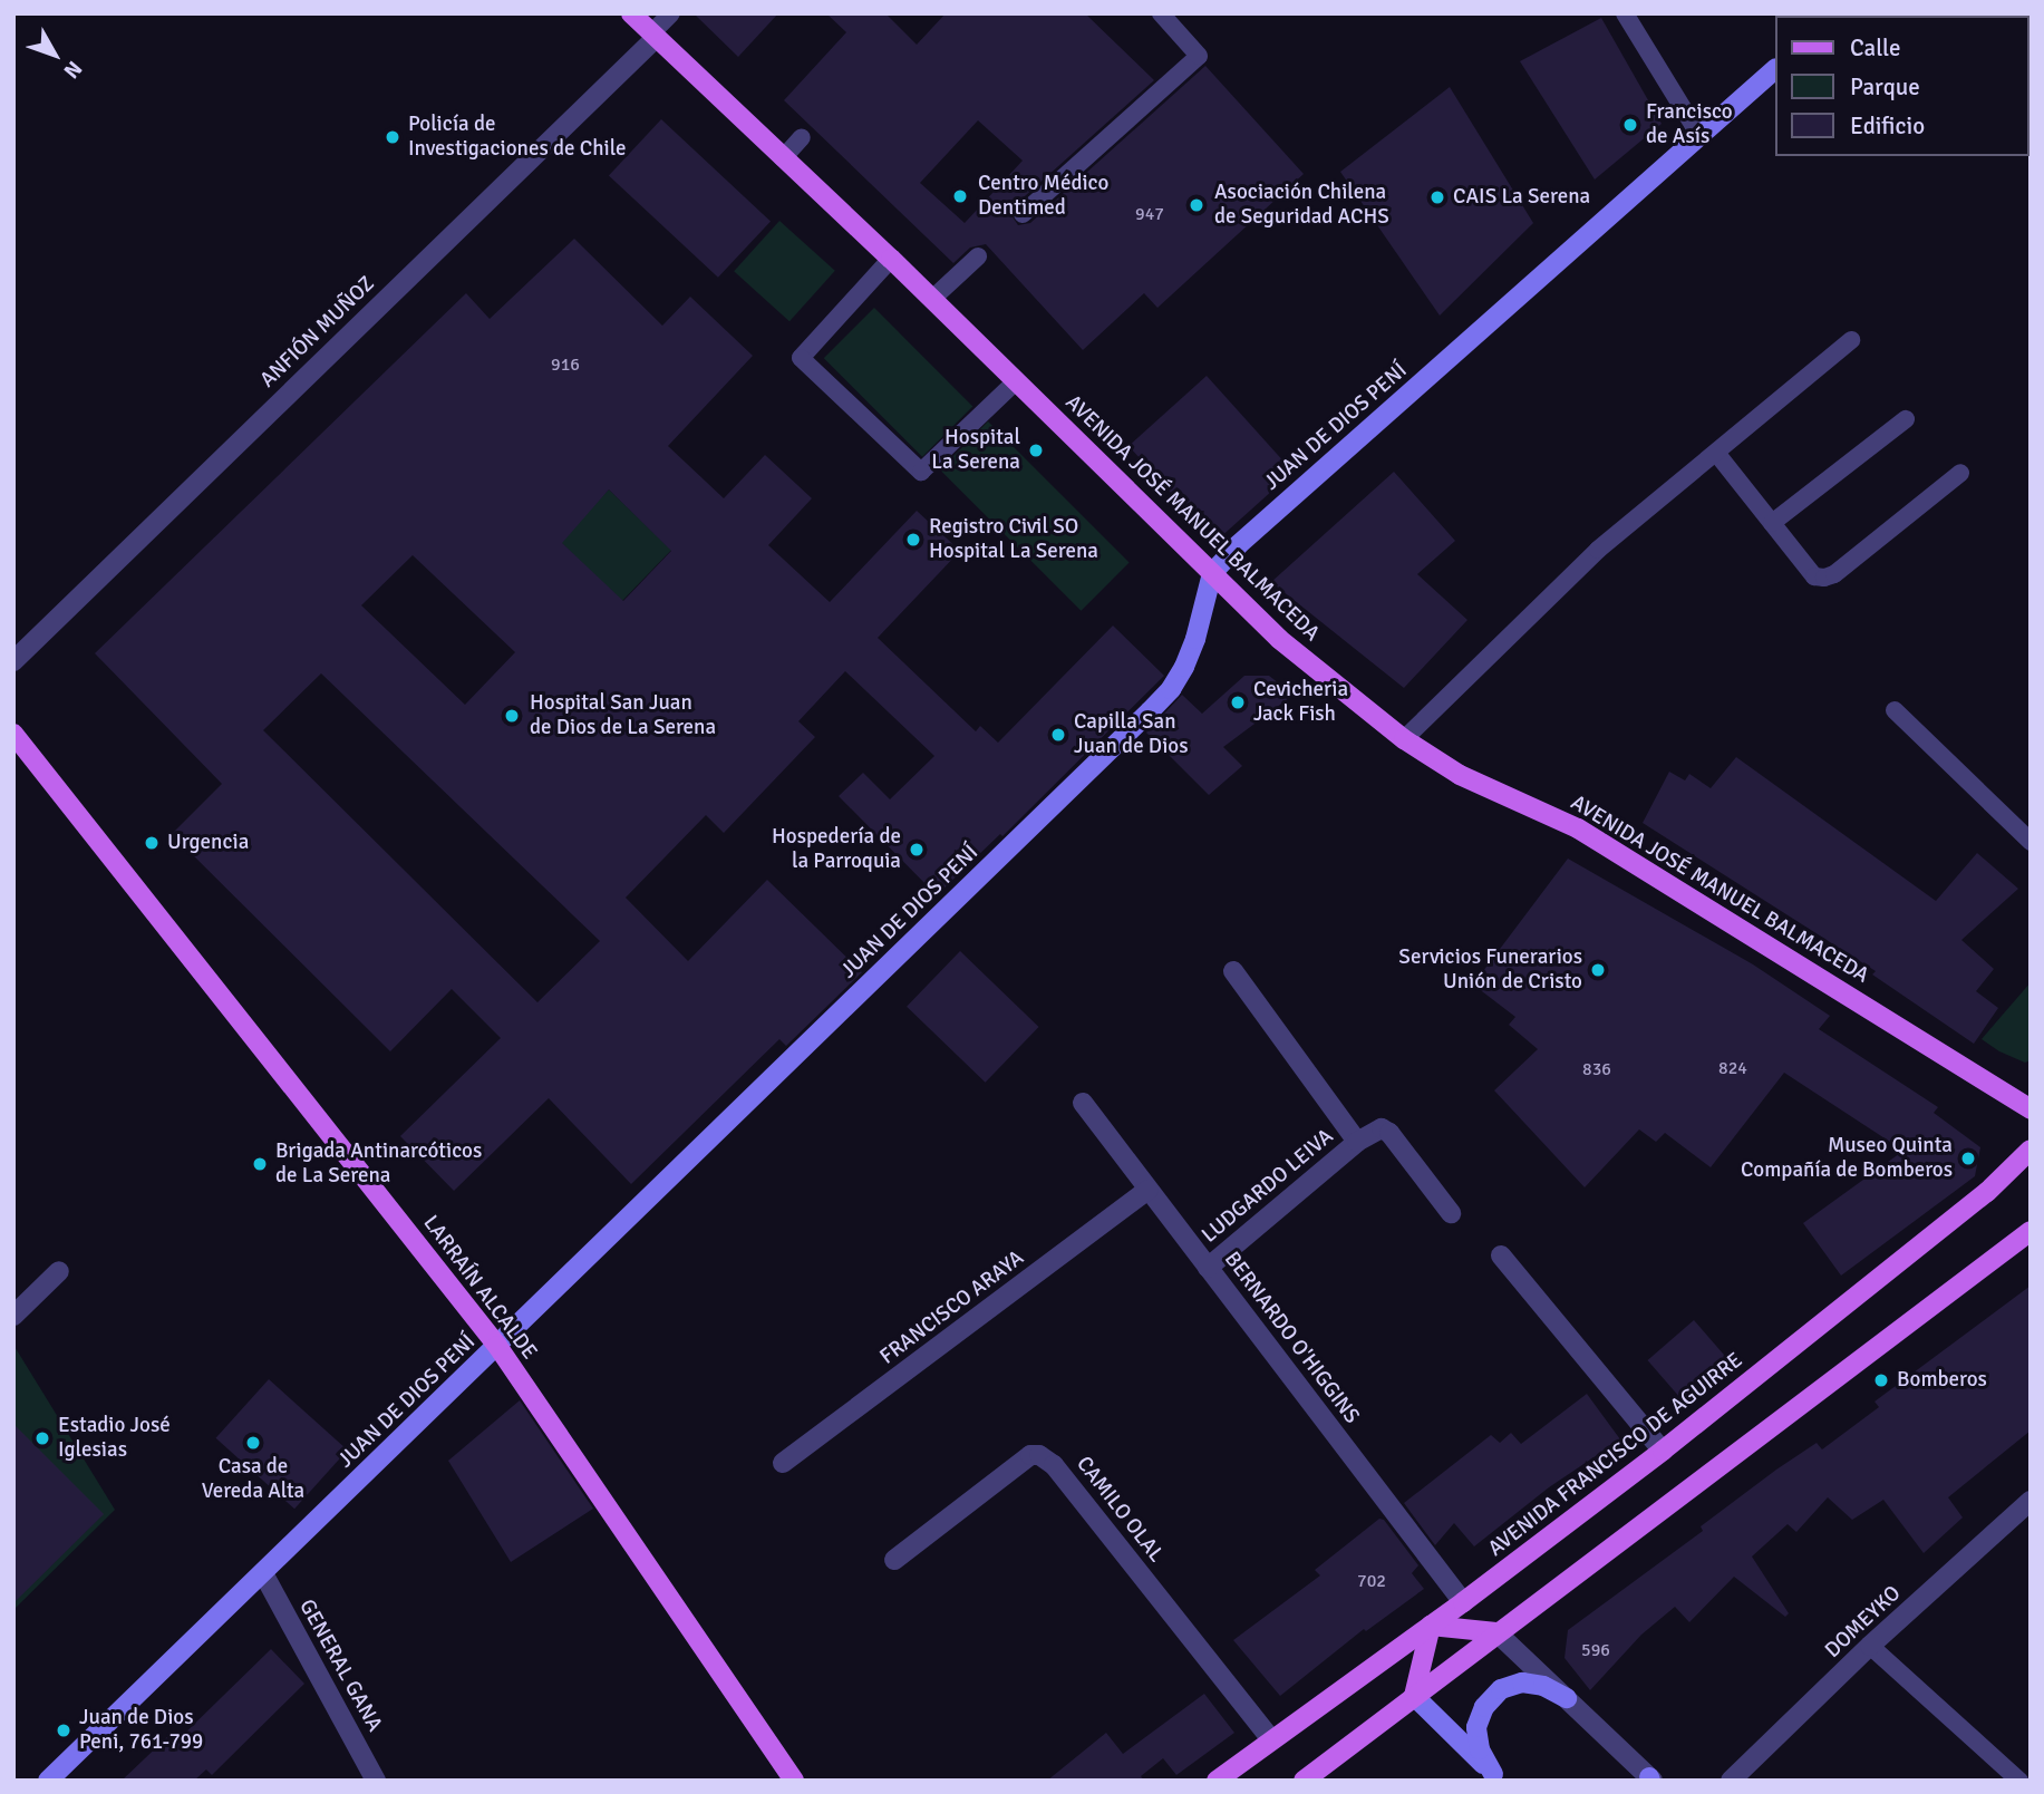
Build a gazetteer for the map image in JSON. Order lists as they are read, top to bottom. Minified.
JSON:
{"streets":{"main road":["JUAN DE DIOS PENÍ","AVENIDA JOSÉ MANUEL BALMACEDA","LARRAÍN ALCALDE","AVENIDA FRANCISCO DE AGUIRRE"],"street":["ANFIÓN MUÑOZ","LUDGARDO LEIVA","FRANCISCO ARAYA","BERNARDO O'HIGGINS","CAMILO OLAL","DOMEYKO","GENERAL GANA"]},"crossings":[["ANFIÓN MUÑOZ","AVENIDA JOSÉ MANUEL BALMACEDA"],["JUAN DE DIOS PENÍ","AVENIDA JOSÉ MANUEL BALMACEDA"],["JUAN DE DIOS PENÍ","LARRAÍN ALCALDE"],["JUAN DE DIOS PENÍ","GENERAL GANA"],["LUDGARDO LEIVA","BERNARDO O'HIGGINS"],["FRANCISCO ARAYA","BERNARDO O'HIGGINS"],["BERNARDO O'HIGGINS","AVENIDA FRANCISCO DE AGUIRRE"],["AVENIDA FRANCISCO DE AGUIRRE","CAMILO OLAL"]],"places":["Francisco de Asís","Policía de Investigaciones de Chile","Centro Médico Dentimed","CAIS La Serena","Asociación Chilena de Seguridad ACHS","Hospital La Serena","Registro Civil SO Hospital La Serena","Cevicheria Jack Fish","Hospital San Juan de Dios de La Serena","Capilla San Juan de Dios","Urgencia","Hospedería de la Parroquia","Servicios Funerarios Unión de Cristo","Museo Quinta Compañía de Bomberos","Brigada Antinarcóticos de La Serena","Bomberos","Estadio José Iglesias","Casa de Vereda Alta","Juan de Dios Peni, 761-799"],"house_numbers":["947","916","824","836","702","596"],"legend":["Calle","Parque","Edificio"],"north":"bottom right"}
